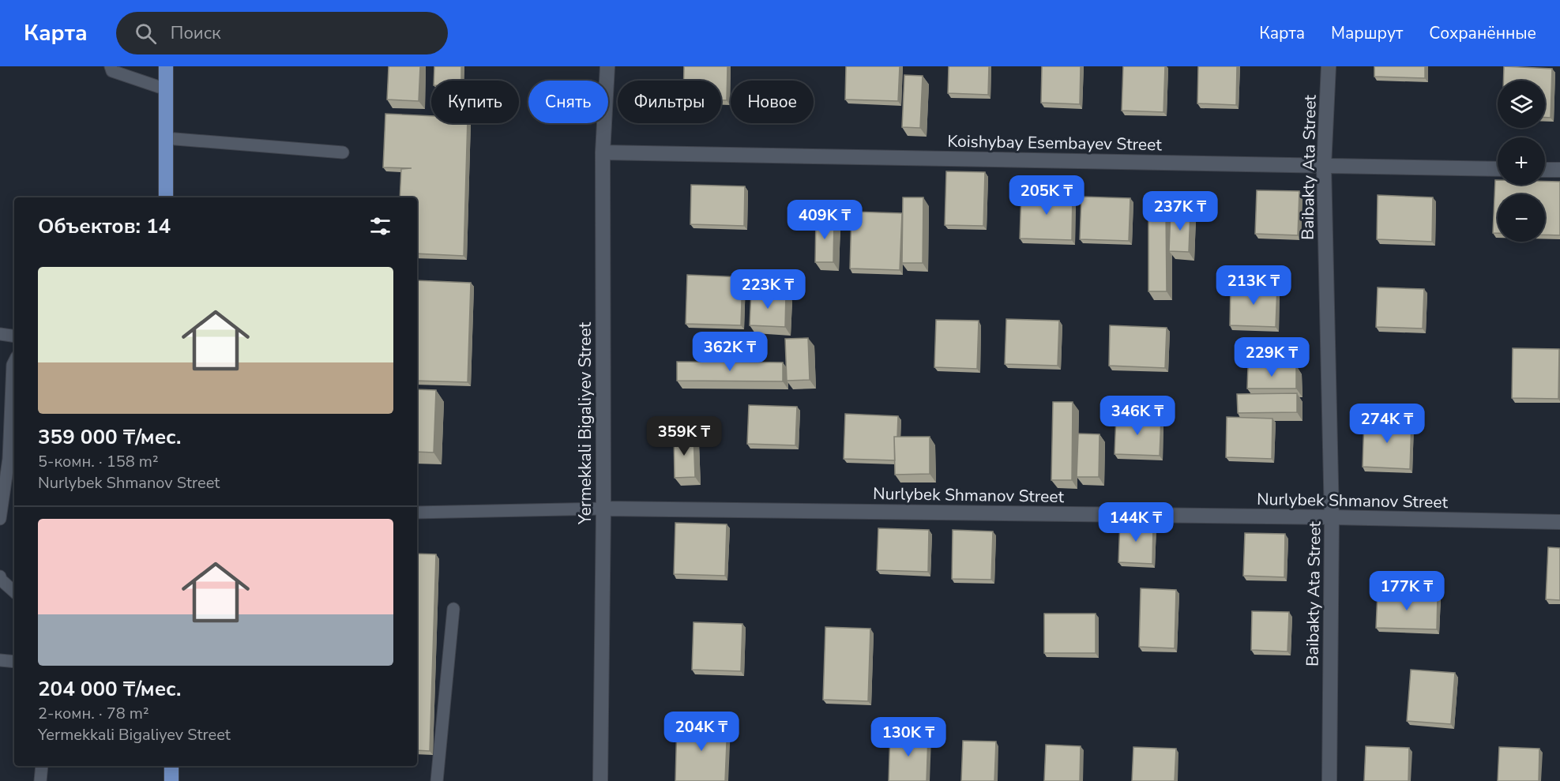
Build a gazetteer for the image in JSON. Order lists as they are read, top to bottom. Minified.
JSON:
{"streets":{"street":["Koishybay Esembayev Street","Baibakty Ata Street","Yermekkali Bigaliyev Street","Nurlybek Shmanov Street"]},"crossings":[["Koishybay Esembayev Street","Baibakty Ata Street"],["Koishybay Esembayev Street","Yermekkali Bigaliyev Street"],["Baibakty Ata Street","Nurlybek Shmanov Street"],["Yermekkali Bigaliyev Street","Nurlybek Shmanov Street"]],"page":{"header":"Карта","search":"Поиск","nav":["Карта","Маршрут","Сохранённые"],"map_buttons":["+","−"],"chip":["Купить","Снять","Фильтры","Новое"],"price":["205K ₸","237K ₸","409K ₸","213K ₸","223K ₸","362K ₸","229K ₸","346K ₸","274K ₸","359K ₸","144K ₸","177K ₸","204K ₸","130K ₸"],"heading":"Объектов: 14","list":[{"name":"359 000 ₸/мес.","note":"5-комн. · 158 m² · Nurlybek Shmanov Street"},{"name":"204 000 ₸/мес.","note":"2-комн. · 78 m² · Yermekkali Bigaliyev Street"}]}}
